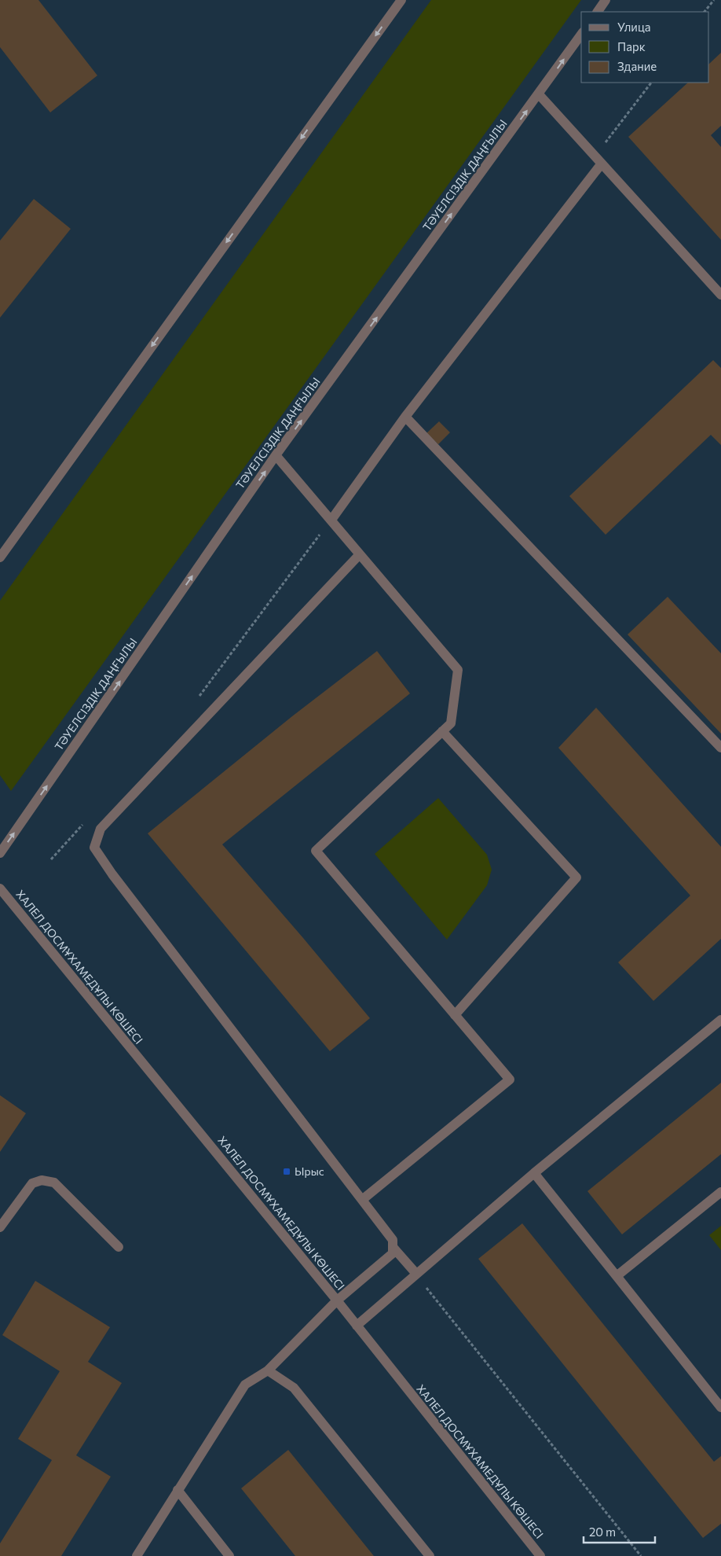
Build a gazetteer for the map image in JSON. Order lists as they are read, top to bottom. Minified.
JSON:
{"streets":{"street":["ТӘУЕЛСІЗДІК ДАҢҒЫЛЫ","ХАЛЕЛ ДОСМҰХАМЕДҰЛЫ КӨШЕСІ"]},"places":{"transit":["Ырыс"]},"legend":["Улица","Парк","Здание"],"scale_bar":"20 m"}
